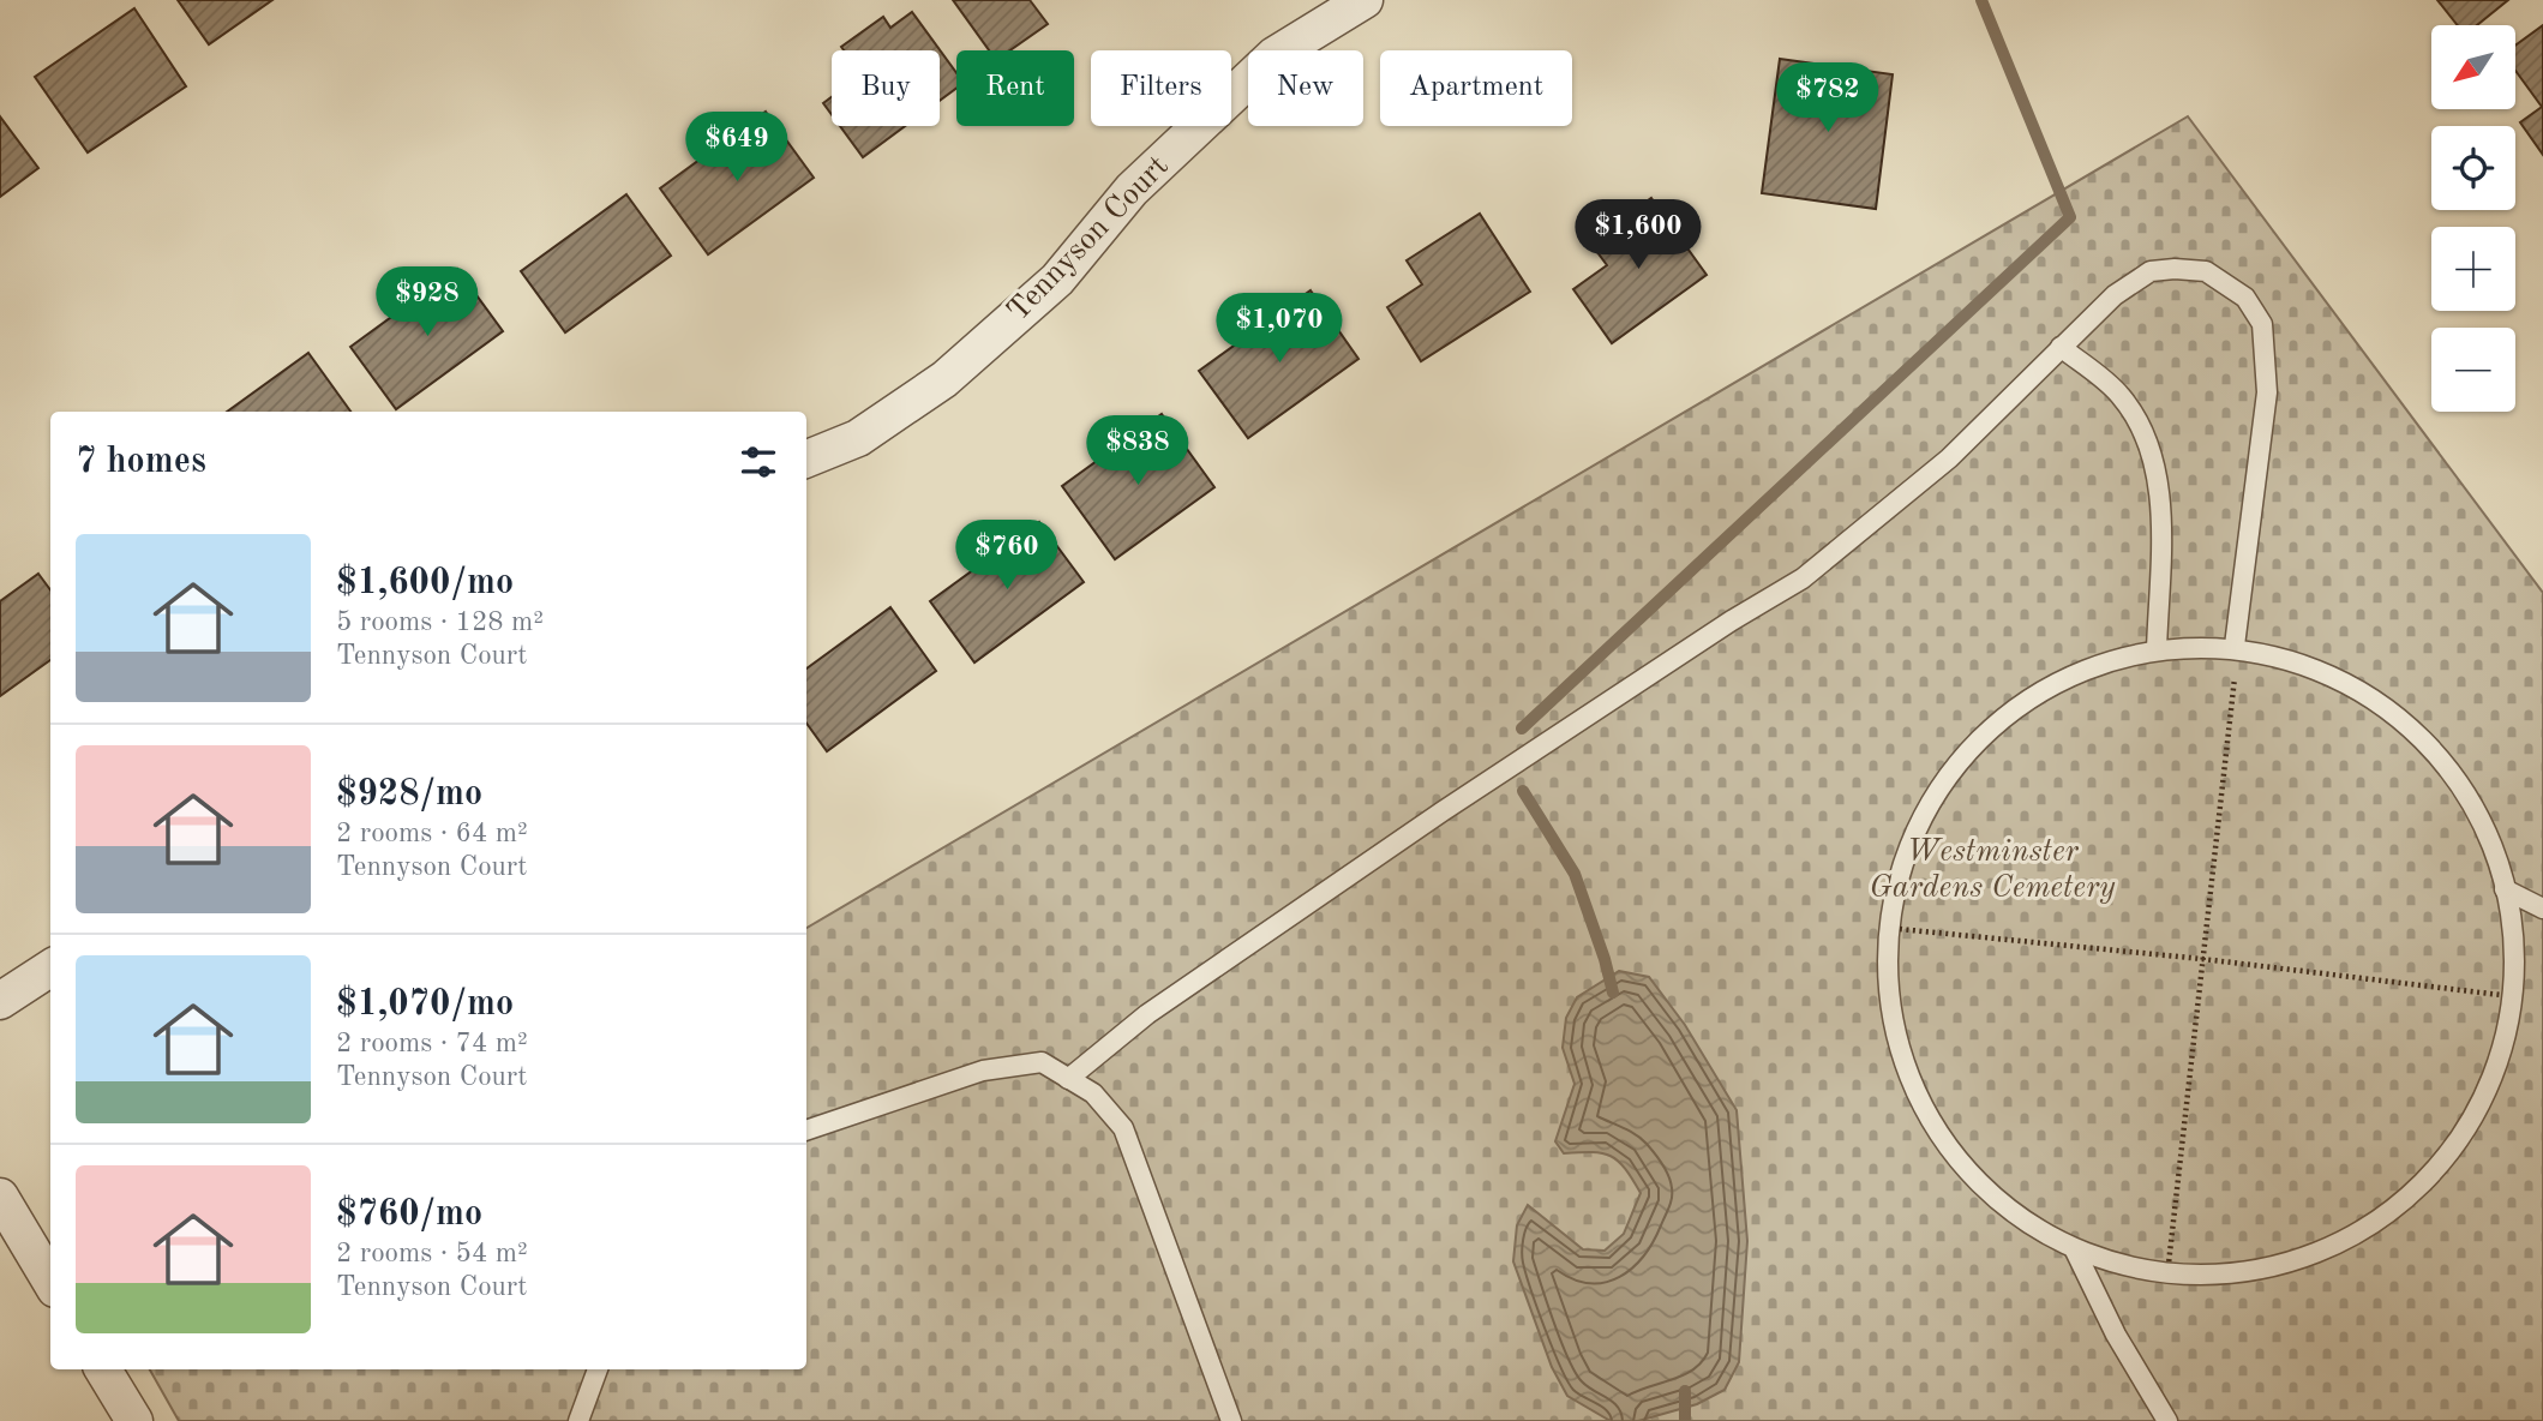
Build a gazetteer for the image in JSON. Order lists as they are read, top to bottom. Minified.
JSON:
{"streets":{"street":["Tennyson Court"]},"parks":["Westminster Gardens Cemetery"],"north":"bottom left","page":{"map_buttons":["+","−"],"chip":["Buy","Rent","Filters","New","Apartment"],"price":["$782","$649","$1,600","$928","$1,070","$838","$760"],"heading":"7 homes","list":[{"name":"$1,600/mo","note":"5 rooms · 128 m² · Tennyson Court"},{"name":"$928/mo","note":"2 rooms · 64 m² · Tennyson Court"},{"name":"$1,070/mo","note":"2 rooms · 74 m² · Tennyson Court"},{"name":"$760/mo","note":"2 rooms · 54 m² · Tennyson Court"}]}}
